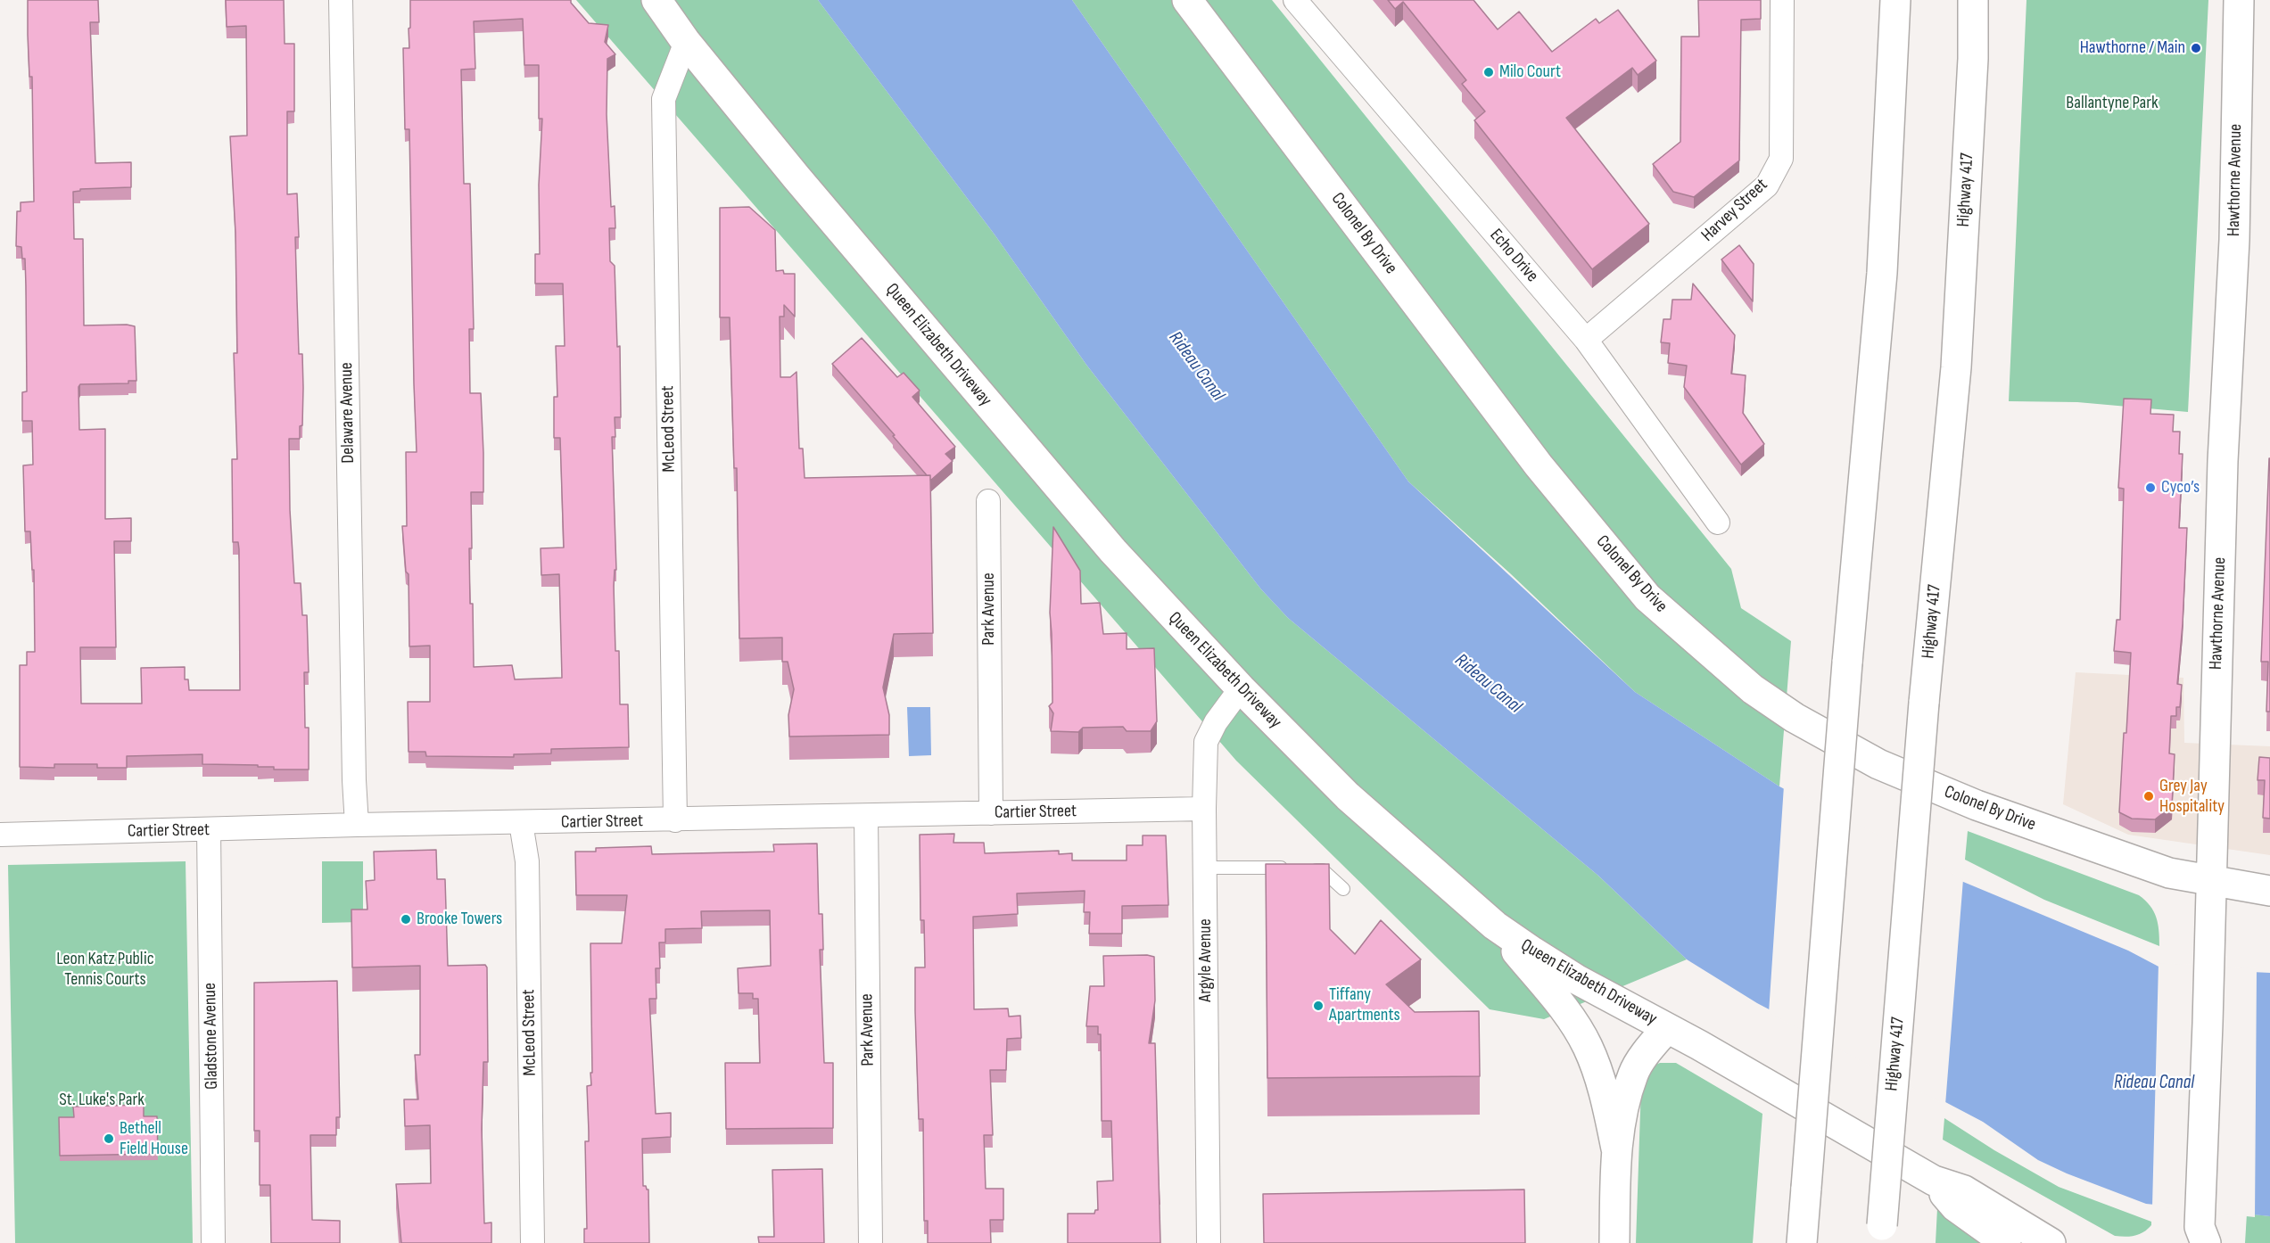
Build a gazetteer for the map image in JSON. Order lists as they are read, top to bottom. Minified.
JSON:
{"streets":{"main road":["Hawthorne Avenue","Highway 417","Colonel By Drive","Queen Elizabeth Driveway"],"street":["Harvey Street","Echo Drive","Delaware Avenue","McLeod Street","Park Avenue","Cartier Street","Argyle Avenue","Gladstone Avenue"]},"crossings":[["Hawthorne Avenue","Colonel By Drive"],["Harvey Street","Echo Drive"],["Queen Elizabeth Driveway","McLeod Street"],["Queen Elizabeth Driveway","Argyle Avenue"],["Delaware Avenue","Cartier Street"],["McLeod Street","Cartier Street"],["Park Avenue","Cartier Street"],["Cartier Street","Argyle Avenue"],["Cartier Street","Gladstone Avenue"]],"water":["Rideau Canal"],"parks":["Ballantyne Park","Leon Katz Public Tennis Courts","St. Luke's Park"],"places":["Hawthorne / Main","Milo Court","Cyco’s","Grey Jay Hospitality","Brooke Towers","Tiffany Apartments","Bethell Field House"]}
